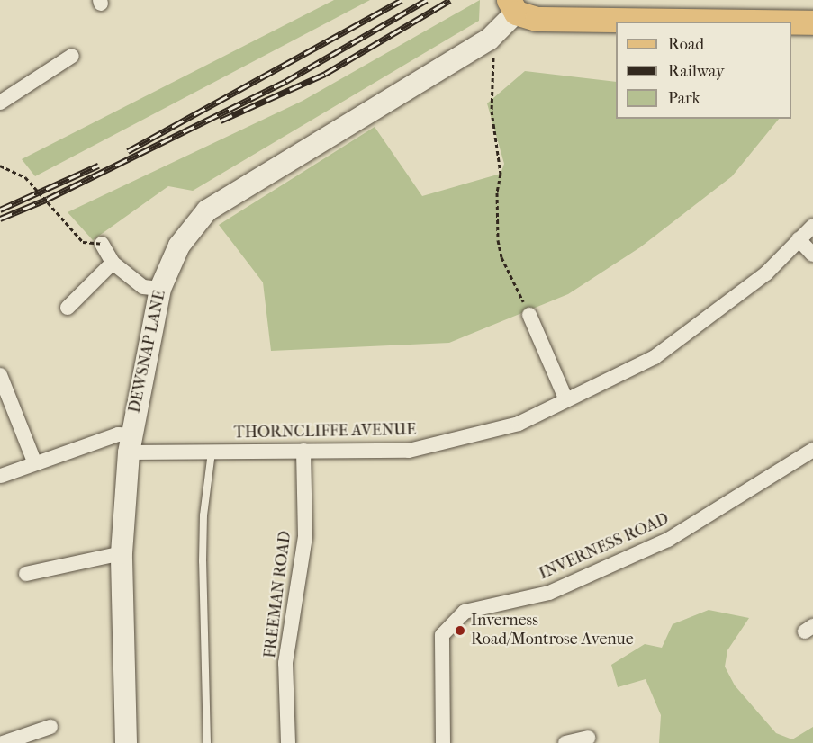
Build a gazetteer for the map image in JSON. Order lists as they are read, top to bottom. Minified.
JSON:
{"streets":{"street":["DEWSNAP LANE","THORNCLIFFE AVENUE","INVERNESS ROAD","FREEMAN ROAD"]},"crossings":[["DEWSNAP LANE","THORNCLIFFE AVENUE"],["THORNCLIFFE AVENUE","FREEMAN ROAD"]],"places":["Inverness Road/Montrose Avenue"],"legend":["Road","Railway","Park"]}
